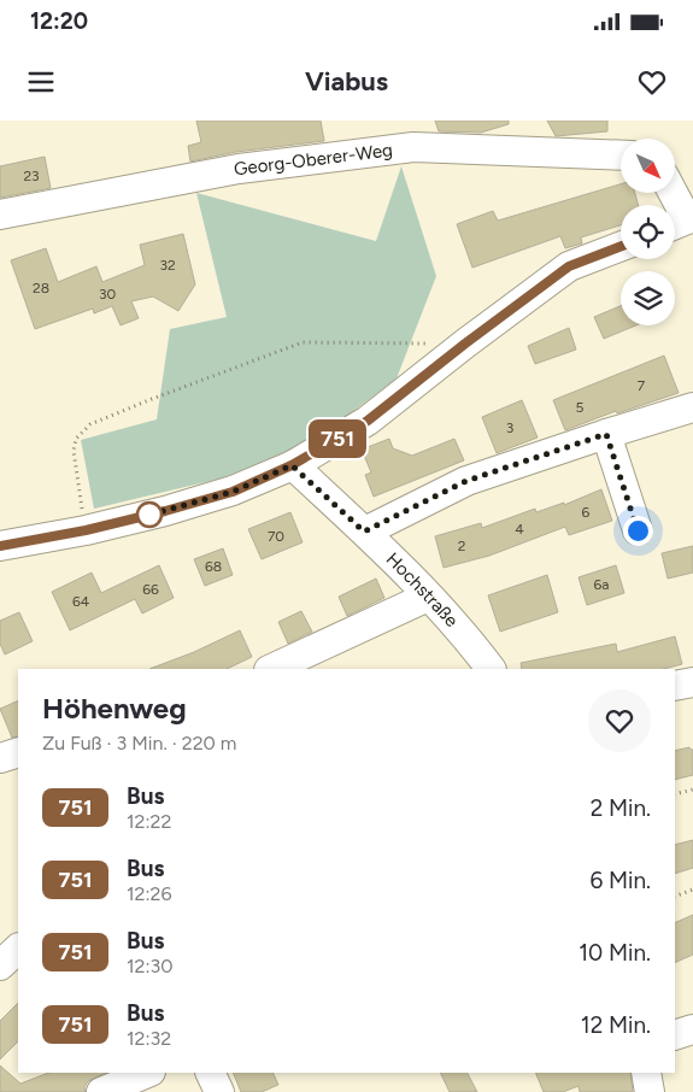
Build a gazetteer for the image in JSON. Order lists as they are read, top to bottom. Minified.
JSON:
{"streets":{"street":["Georg-Oberer-Weg","Hochstraße"]},"lines":["bus line 751"],"house_numbers":["23","32","28","30","7","5","3","6","4","70","2","68","6a","66","64"],"north":"bottom right","page":{"status":"12:20","header":"Viabus","on_map":"751","heading":["Höhenweg","Zu Fuß · 3 Min. · 220 m"],"list":[{"mark":"751","name":"Bus","note":"12:22","value":"2 Min."},{"mark":"751","name":"Bus","note":"12:26","value":"6 Min."},{"mark":"751","name":"Bus","note":"12:30","value":"10 Min."},{"mark":"751","name":"Bus","note":"12:32","value":"12 Min."}]}}
